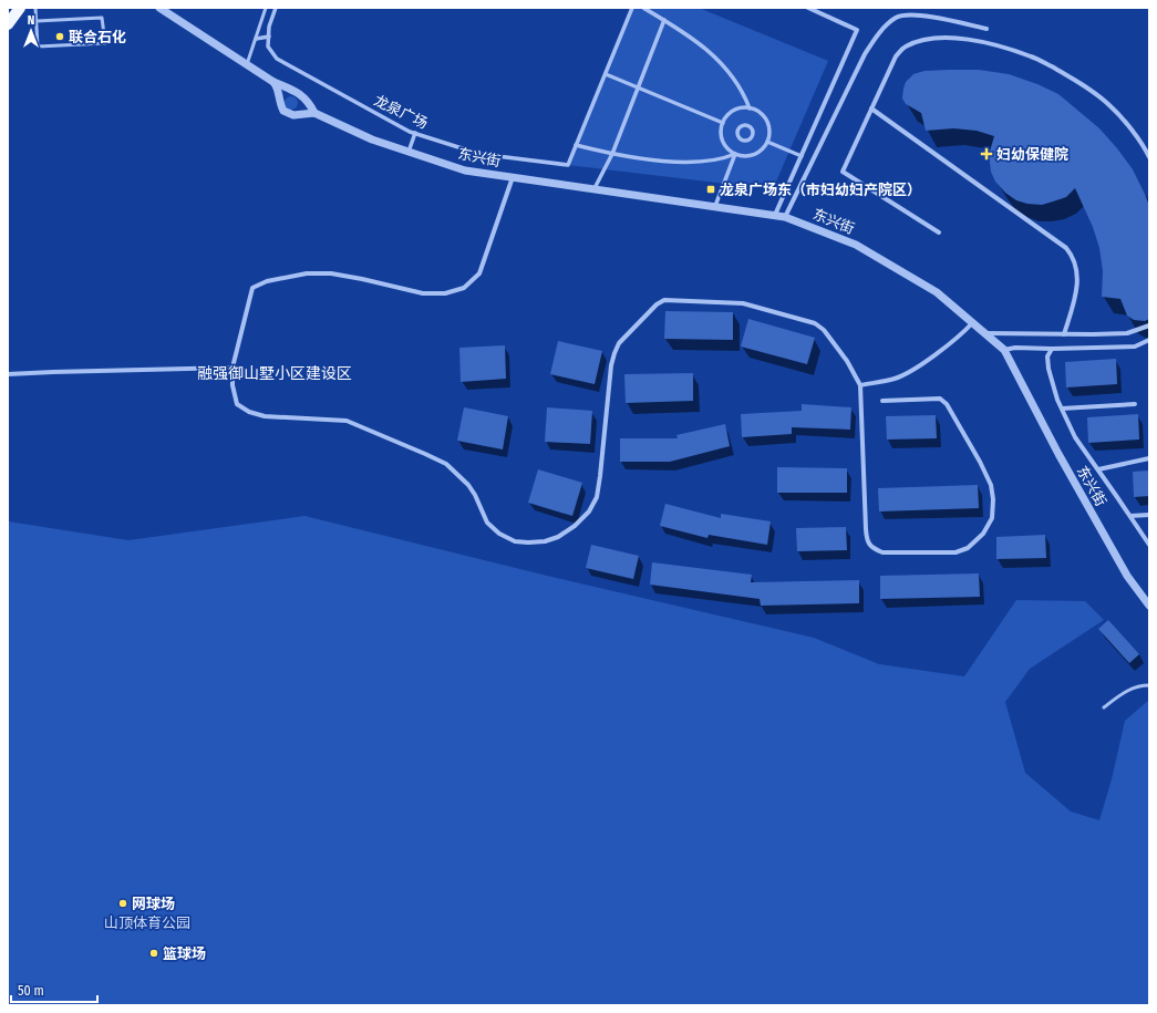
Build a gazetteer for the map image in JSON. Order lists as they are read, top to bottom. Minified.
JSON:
{"streets":{"street":["龙泉广场","东兴街"]},"districts":["融强御山墅小区建设区"],"parks":["山顶体育公园"],"places":{"other":["联合石化","网球场","篮球场"],"health":["妇幼保健院"],"transit":["龙泉广场东（市妇幼妇产院区）"]},"scale_bar":"50 m","north":"top"}
